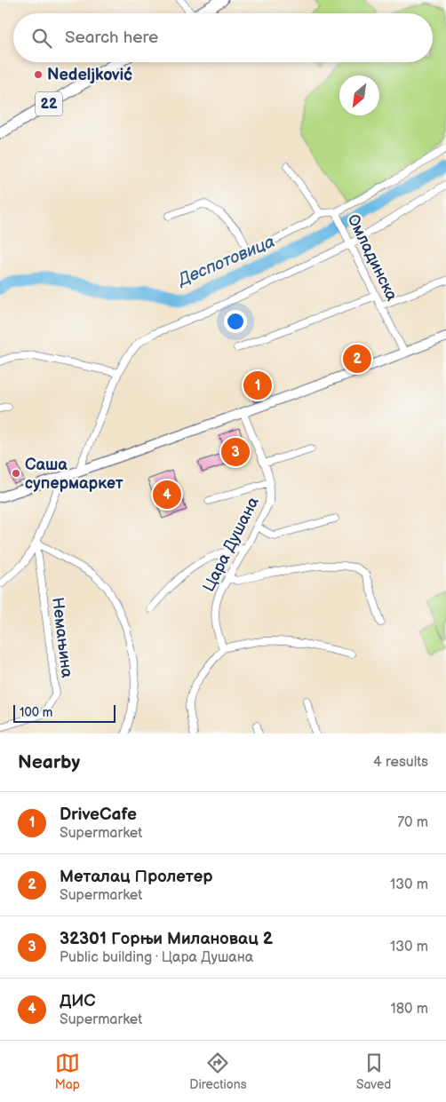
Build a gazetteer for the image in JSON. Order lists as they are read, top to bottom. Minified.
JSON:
{"streets":{"main road":["22"],"street":["Омладинска","Цара Душана","Немањина"]},"water":["Деспотовица"],"places":["Nedeljković","Саша супермаркет"],"scale_bar":"100 m","north":"bottom left","page":{"search":"Search here","pins":["2","1","3","4"],"scale":"100 m","heading":["Nearby","4 results"],"list":[{"mark":"1","name":"DriveCafe","note":"Supermarket","value":"70 m"},{"mark":"2","name":"Металац Пролетер","note":"Supermarket","value":"130 m"},{"mark":"3","name":"32301 Горњи Милановац 2","note":"Public building · Цара Душана","value":"130 m"},{"mark":"4","name":"ДИС","note":"Supermarket","value":"180 m"}],"nav":["Map","Directions","Saved"]}}
